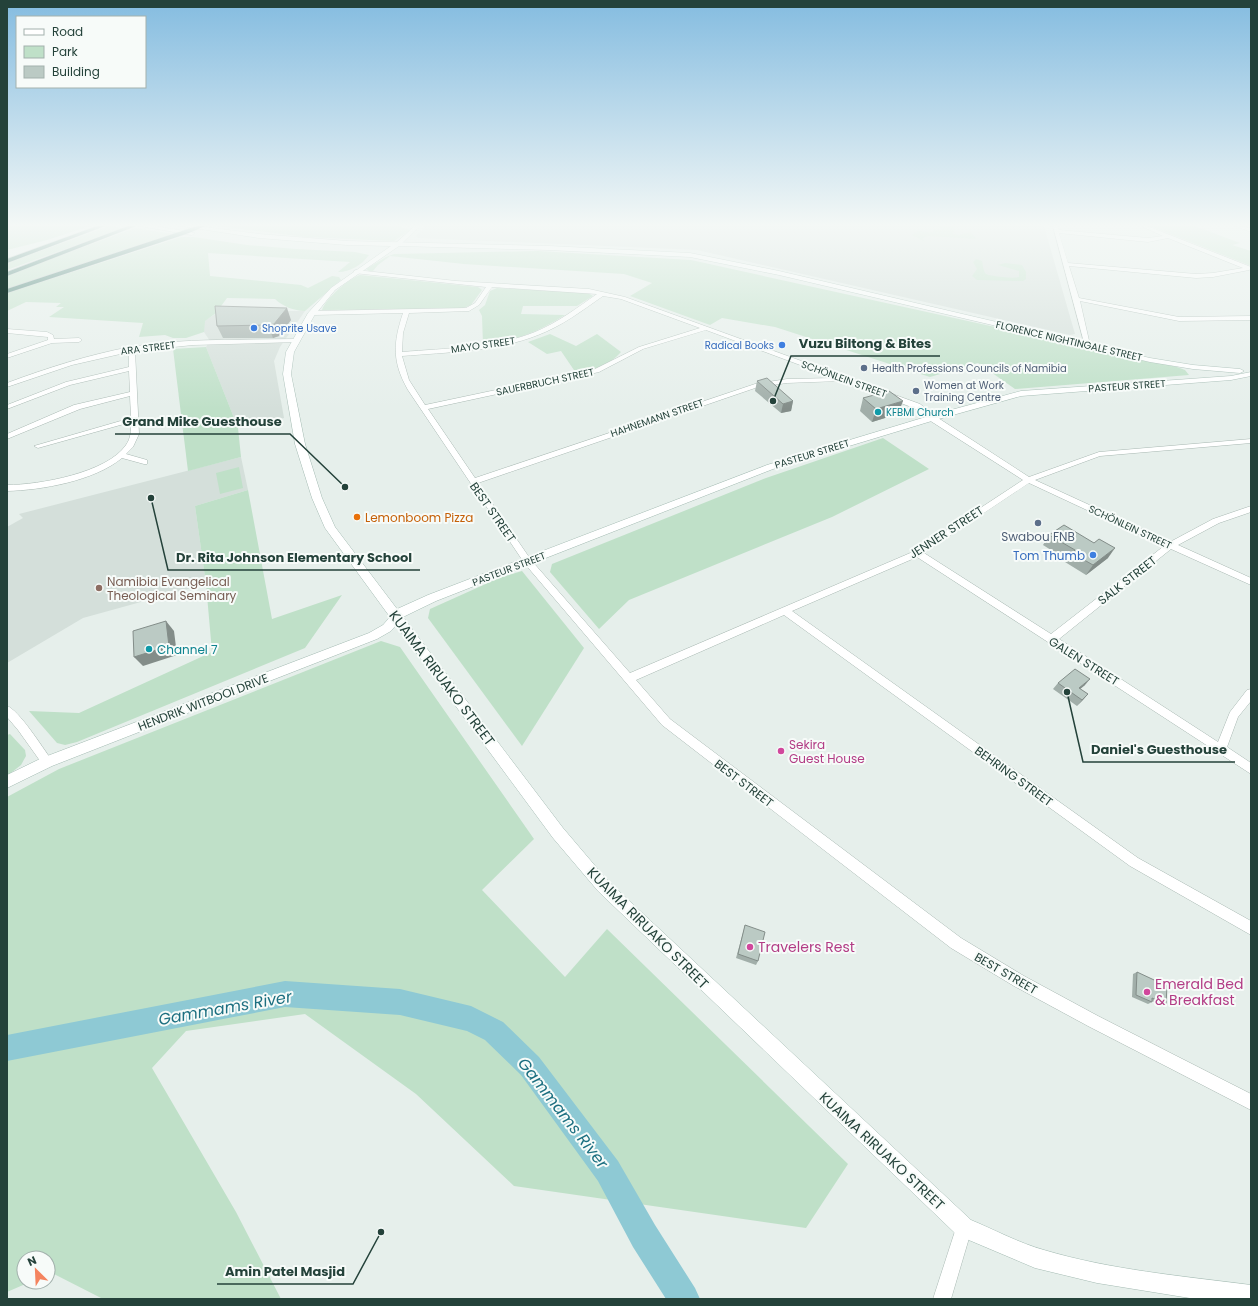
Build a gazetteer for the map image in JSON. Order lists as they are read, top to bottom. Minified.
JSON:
{"streets":{"main road":["FLORENCE NIGHTINGALE STREET","PASTEUR STREET","KUAIMA RIRUAKO STREET","HENDRIK WITBOOI DRIVE"],"street":["MAYO STREET","ARA STREET","SCHÖNLEIN STREET","SAUERBRUCH STREET","HAHNEMANN STREET","BEST STREET","JENNER STREET","SALK STREET","GALEN STREET","BEHRING STREET"]},"crossings":[["FLORENCE NIGHTINGALE STREET","PASTEUR STREET"],["MAYO STREET","SCHÖNLEIN STREET"],["MAYO STREET","BEST STREET"],["ARA STREET","KUAIMA RIRUAKO STREET"],["SCHÖNLEIN STREET","SAUERBRUCH STREET"],["SCHÖNLEIN STREET","PASTEUR STREET"],["SCHÖNLEIN STREET","HAHNEMANN STREET"],["SCHÖNLEIN STREET","JENNER STREET"],["SCHÖNLEIN STREET","SALK STREET"],["SAUERBRUCH STREET","BEST STREET"],["PASTEUR STREET","BEST STREET"],["PASTEUR STREET","KUAIMA RIRUAKO STREET"],["PASTEUR STREET","HENDRIK WITBOOI DRIVE"],["HAHNEMANN STREET","BEST STREET"],["BEST STREET","JENNER STREET"],["JENNER STREET","GALEN STREET"],["JENNER STREET","BEHRING STREET"],["SALK STREET","GALEN STREET"],["KUAIMA RIRUAKO STREET","HENDRIK WITBOOI DRIVE"]],"water":["Gammams River"],"places":["Shoprite Usave","Radical Books","Health Professions Councils of Namibia","Women at Work Training Centre","Vuzu Biltong & Bites","KFBMI Church","Grand Mike Guesthouse","Dr. Rita Johnson Elementary School","Lemonboom Pizza","Swabou FNB","Tom Thumb","Namibia Evangelical Theological Seminary","Channel 7","Daniel's Guesthouse","Sekira Guest House","Travelers Rest","Emerald Bed & Breakfast","Amin Patel Masjid"],"legend":["Road","Park","Building"],"north":"top left"}
